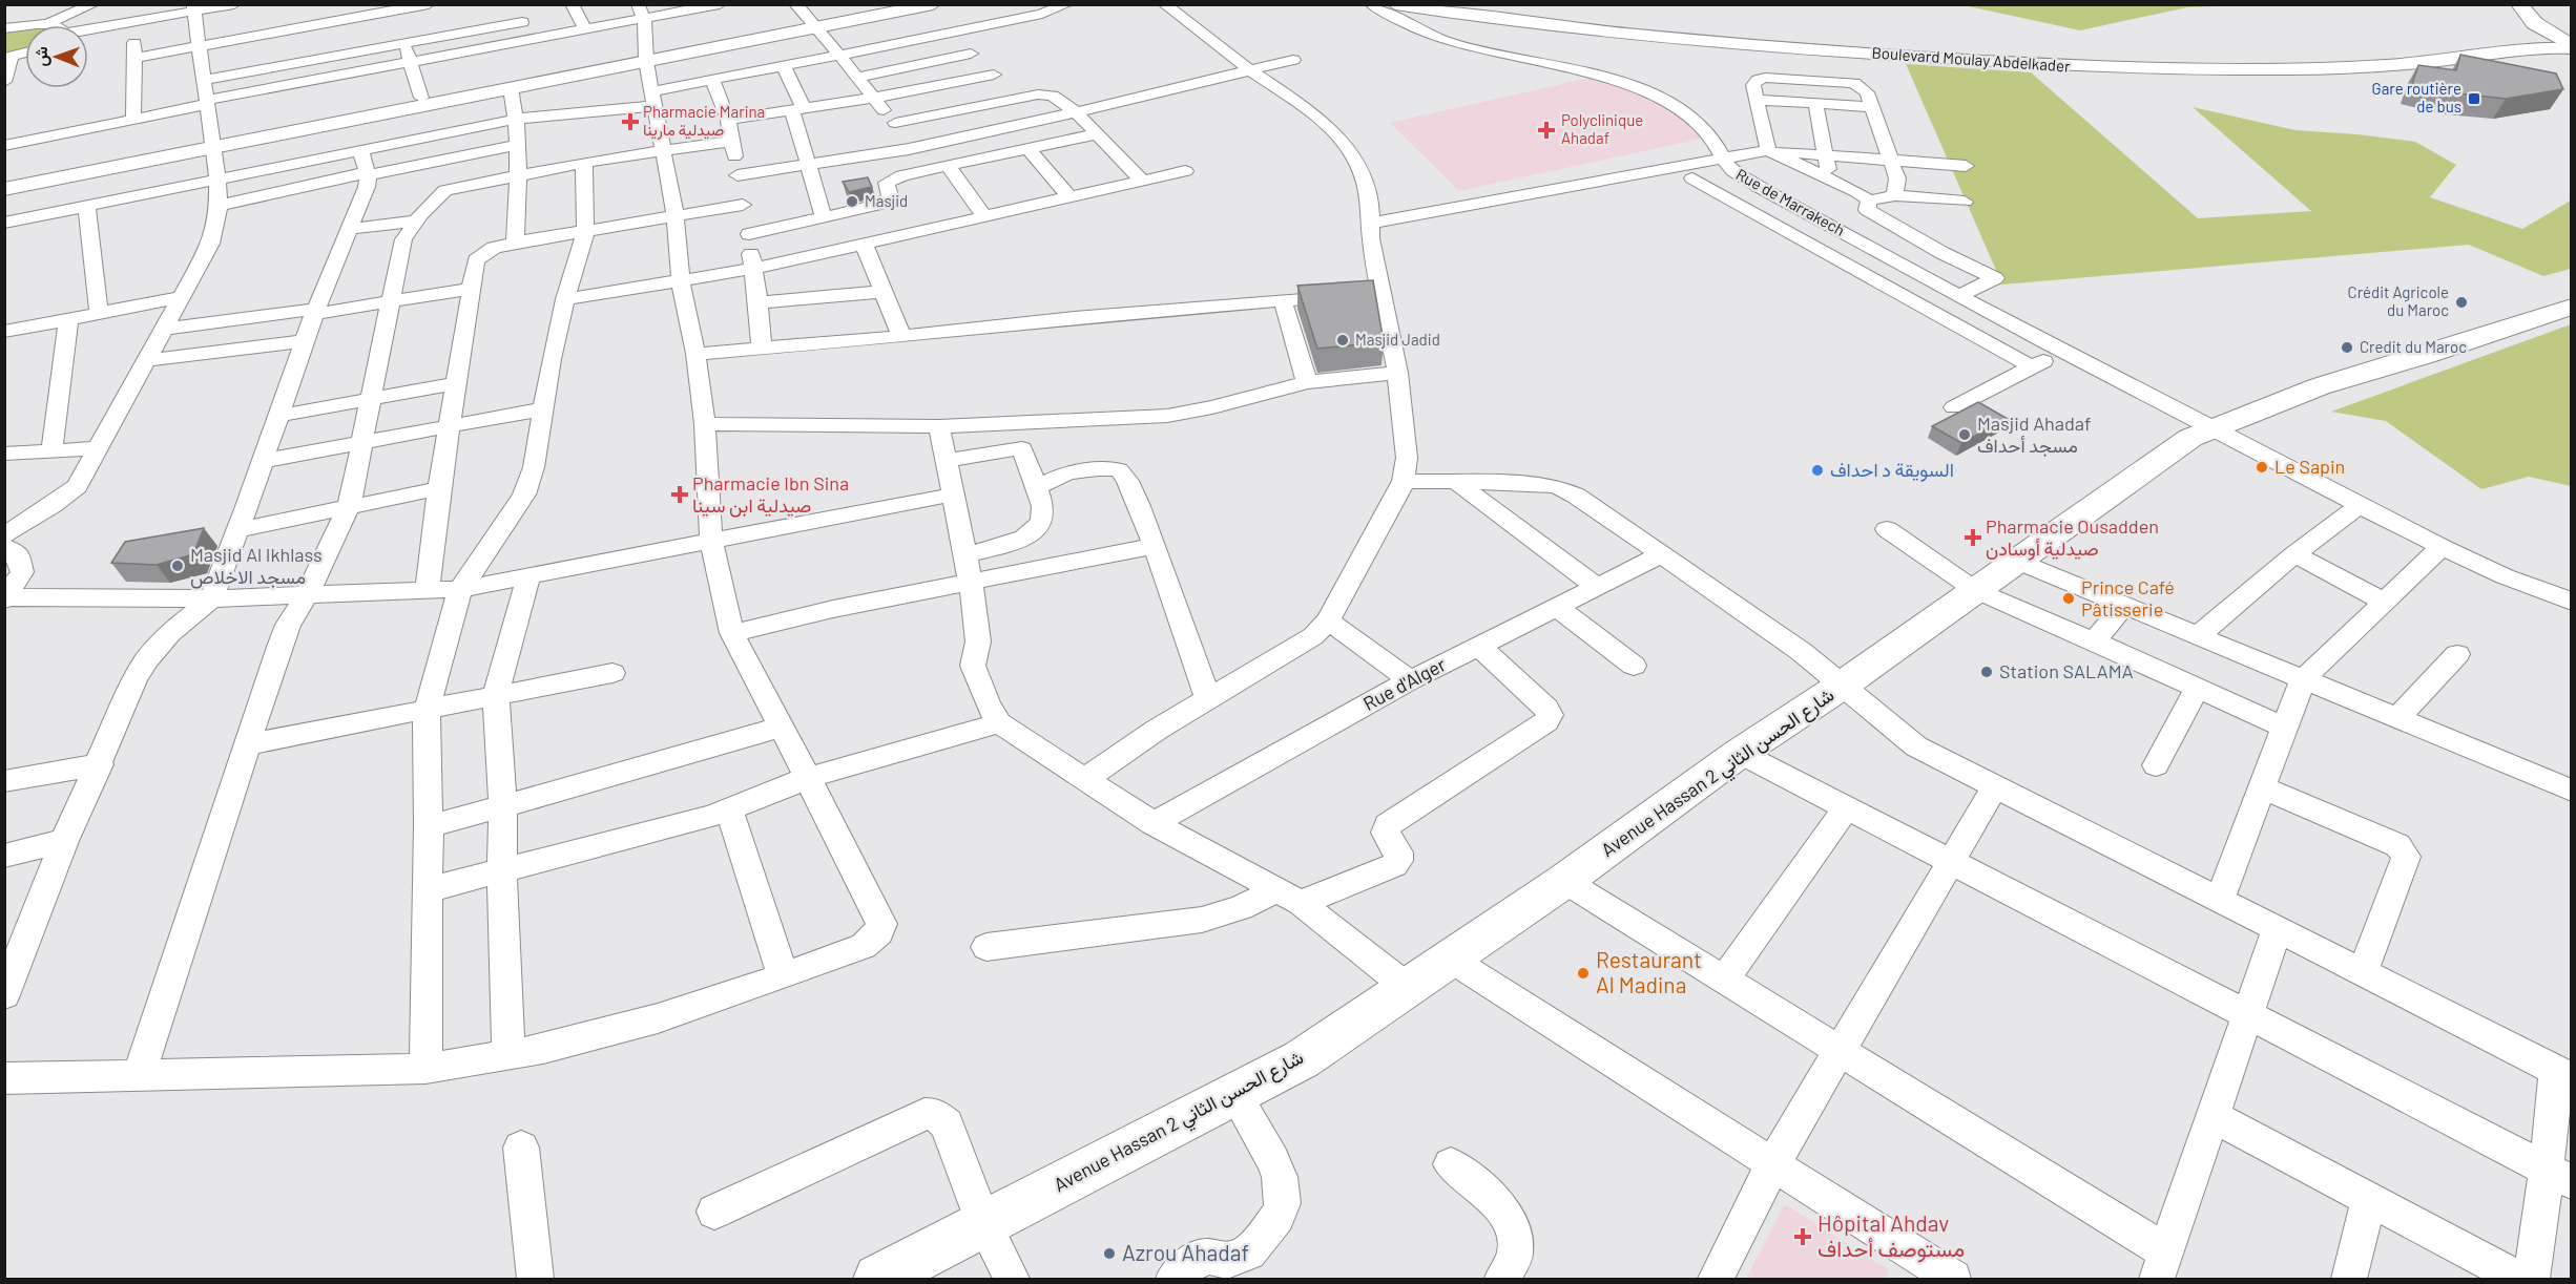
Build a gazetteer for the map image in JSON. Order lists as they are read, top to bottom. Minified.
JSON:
{"streets":{"main road":["Avenue Hassan 2 شارع الحسن الثاني"],"street":["Boulevard Moulay Abdelkader","Rue de Marrakech","Rue d'Alger"]},"crossings":[["Rue de Marrakech","Avenue Hassan 2 شارع الحسن الثاني"]],"places":{"transit":["Gare routière de bus"],"health":["Pharmacie Marina صيدلية مارينا","Polyclinique Ahadaf","Pharmacie Ibn Sina صيدلية ابن سينا","Pharmacie Ousadden صيدلية أوسادن","Hôpital Ahdav مستوصف أحداف"],"other":["Masjid","Crédit Agricole du Maroc","Masjid Jadid","Credit du Maroc","Masjid Ahadaf مسجد أحداف","Le Sapin","السويقة د احداف","Masjid Al Ikhlass مسجد الاخلاص","Prince Café Pâtisserie","Station SALAMA","Restaurant Al Madina","Azrou Ahadaf"]},"north":"left"}
